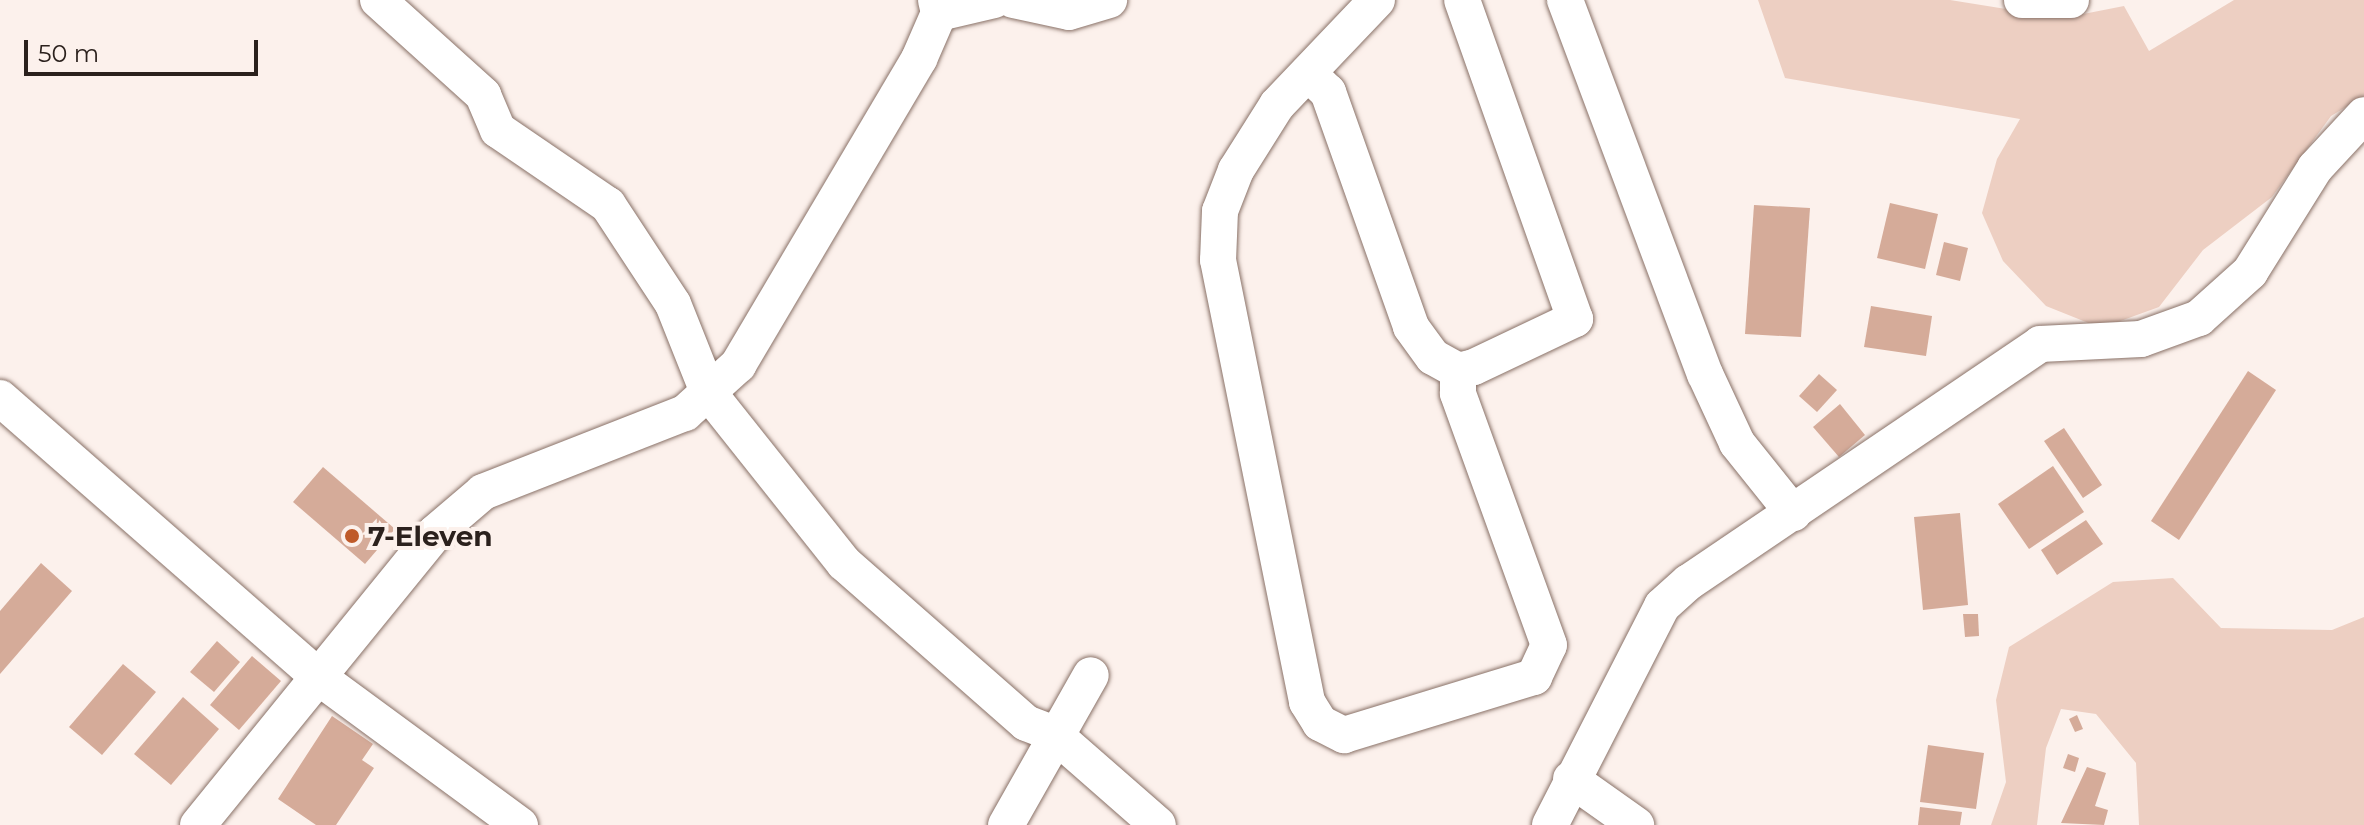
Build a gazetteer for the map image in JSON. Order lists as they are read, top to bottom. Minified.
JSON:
{"places":["7-Eleven"],"scale_bar":"50 m"}
